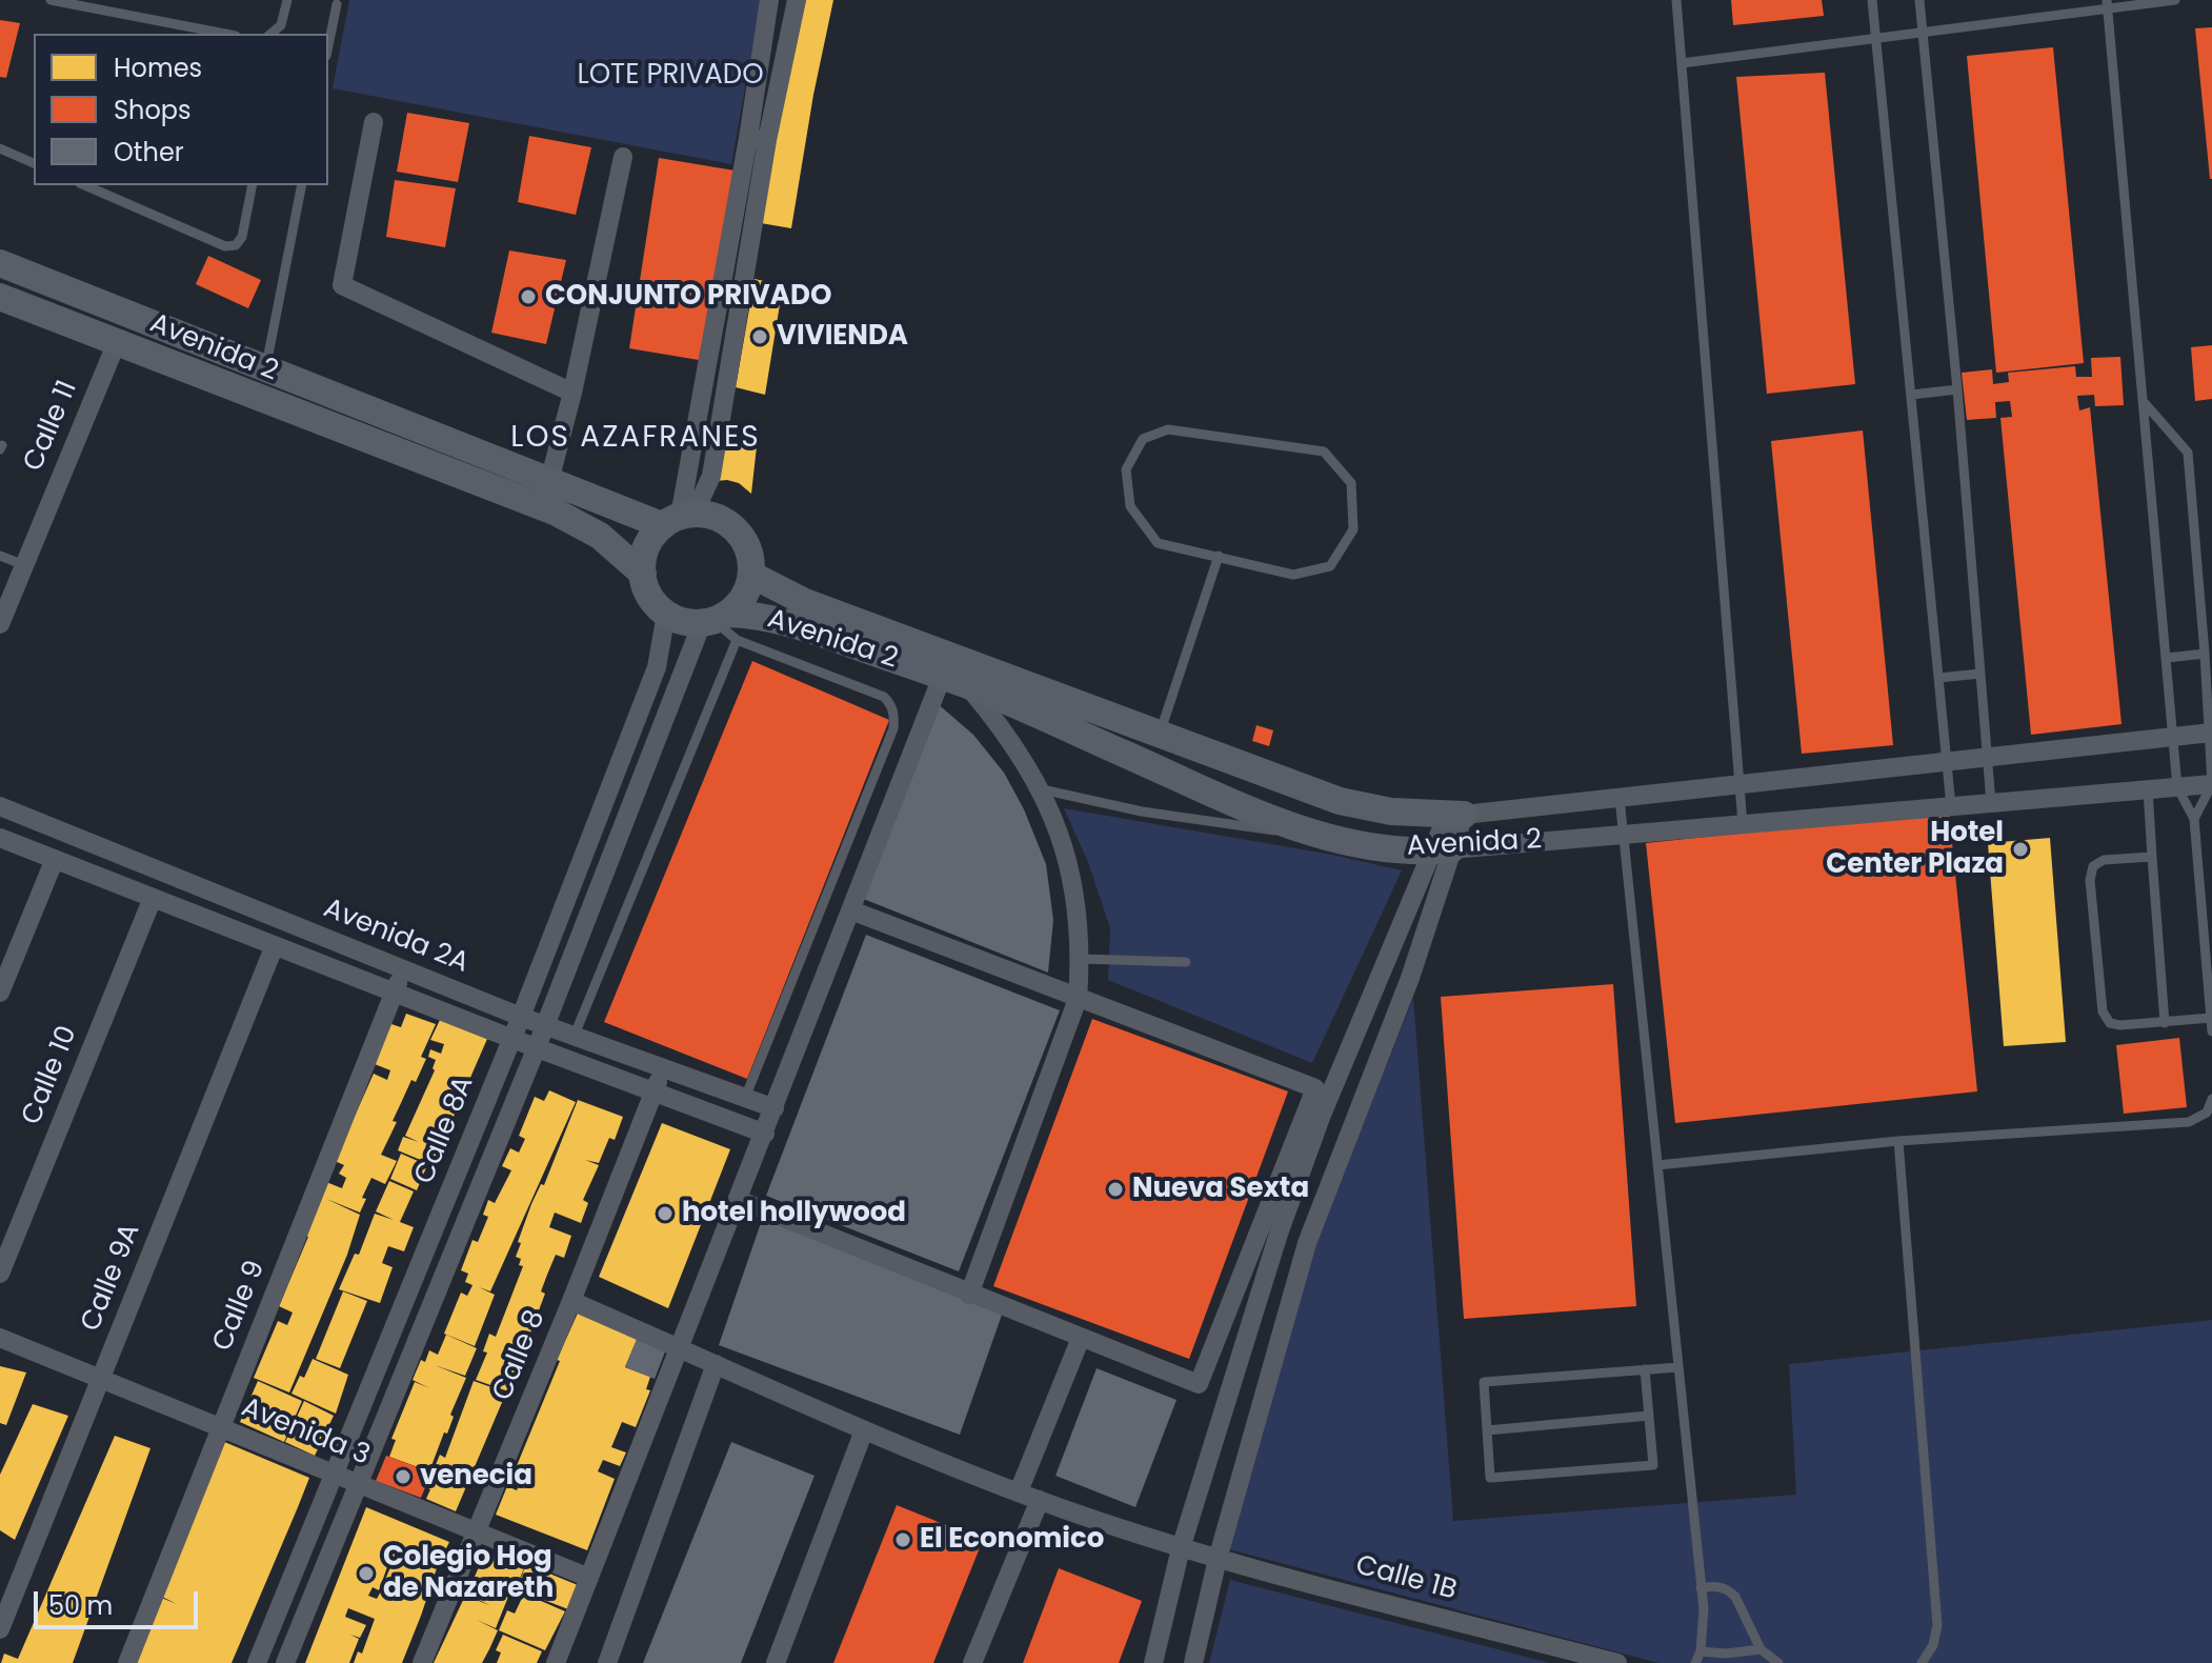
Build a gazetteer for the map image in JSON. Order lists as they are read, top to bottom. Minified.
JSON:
{"streets":{"street":["Avenida 2","Calle 11","Avenida 2A","Calle 10","Calle 8A","Calle 9A","Calle 9","Calle 8","Avenida 3","Calle 1B"]},"crossings":[["Avenida 2","Calle 11"],["Avenida 2","Calle 8A"],["Avenida 2A","Calle 10"],["Avenida 2A","Calle 8A"],["Avenida 2A","Calle 9A"],["Avenida 2A","Calle 9"],["Avenida 2A","Calle 8"],["Calle 8A","Avenida 3"],["Calle 9A","Avenida 3"],["Calle 9","Avenida 3"],["Calle 8","Avenida 3"],["Calle 8","Calle 1B"]],"districts":["LOS AZAFRANES"],"parks":["LOTE PRIVADO"],"places":["CONJUNTO PRIVADO","VIVIENDA","Hotel Center Plaza","Nueva Sexta","hotel hollywood","venecia","El Economico","Colegio Hog de Nazareth"],"legend":["Homes","Shops","Other"],"scale_bar":"50 m"}
